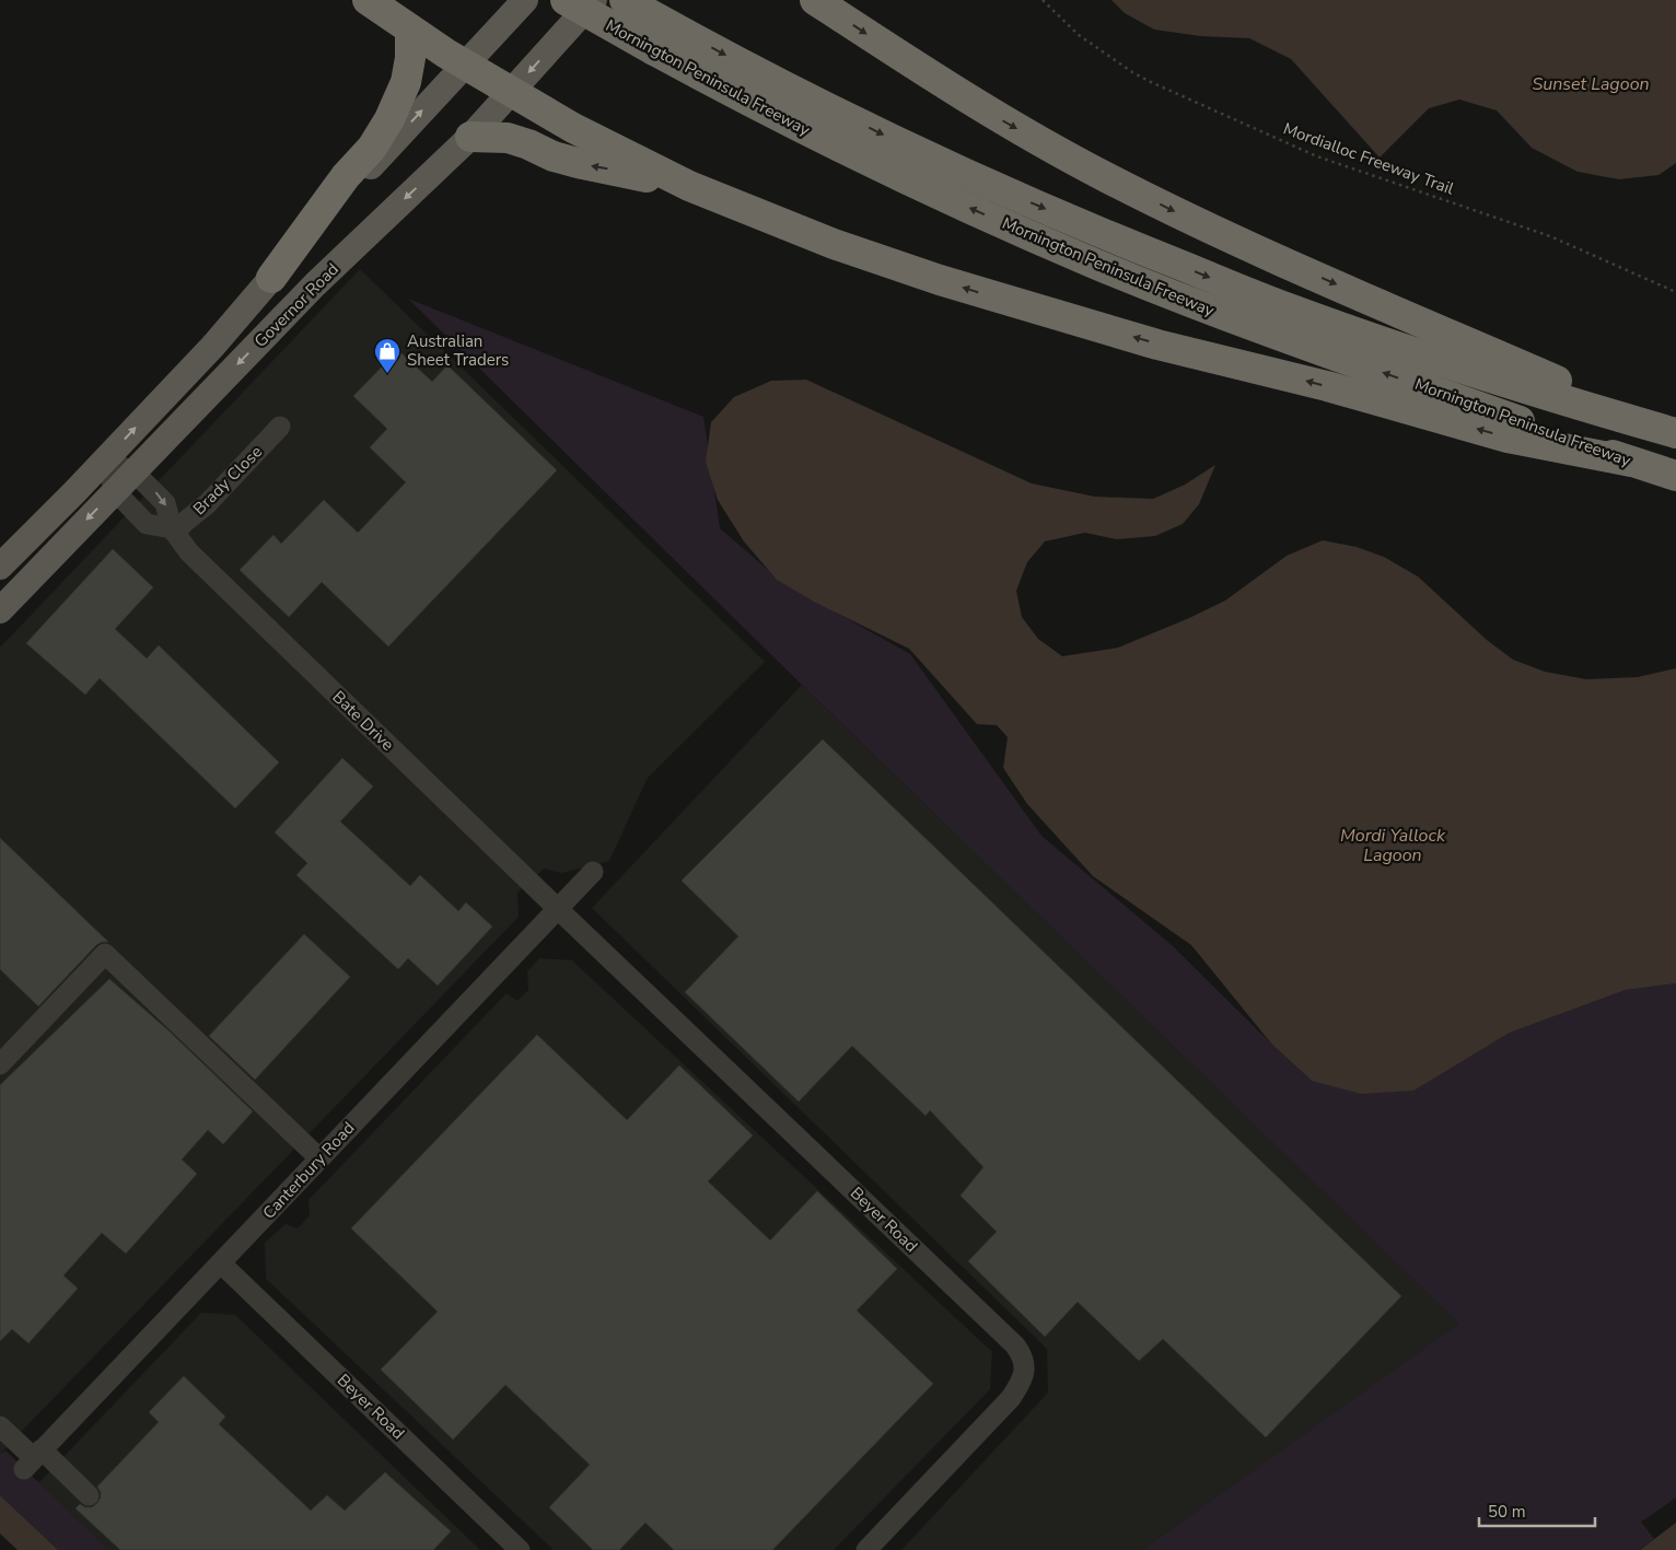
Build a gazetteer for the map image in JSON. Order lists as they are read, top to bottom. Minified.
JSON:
{"streets":{"highway":["Mornington Peninsula Freeway"],"main road":["Governor Road"],"street":["Brady Close","Bate Drive","Canterbury Road","Beyer Road"],"path":["Mordialloc Freeway Trail"]},"crossings":[["Governor Road","Bate Drive"],["Brady Close","Bate Drive"],["Bate Drive","Canterbury Road"],["Bate Drive","Beyer Road"],["Canterbury Road","Beyer Road"]],"water":["Sunset Lagoon","Mordi Yallock Lagoon"],"places":{"shop":["Australian Sheet Traders"]},"scale_bar":"50 m"}
